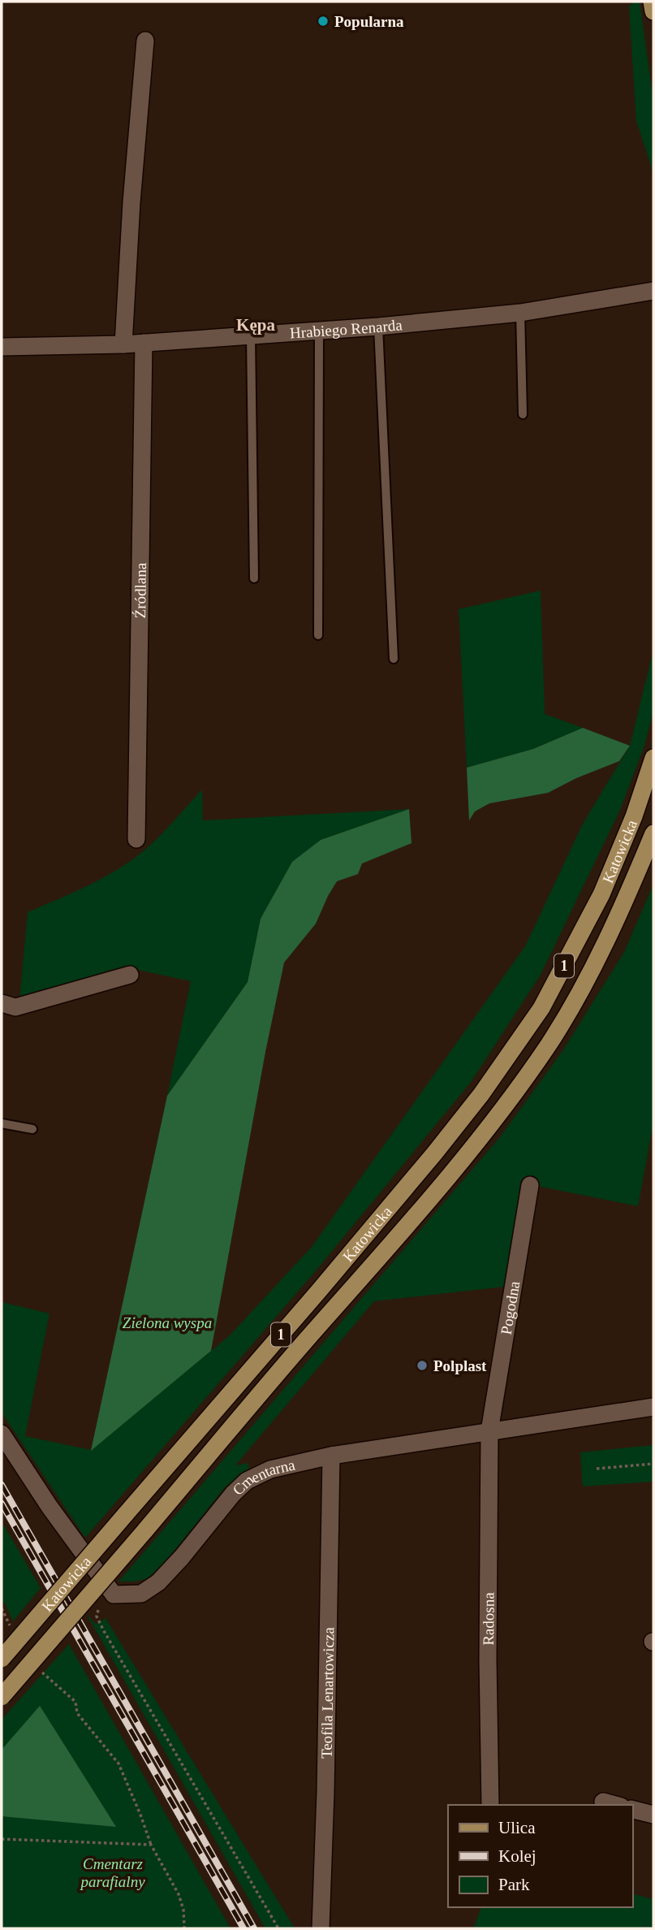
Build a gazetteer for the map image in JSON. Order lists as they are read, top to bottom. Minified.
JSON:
{"streets":{"main road":["Katowicka","1"],"street":["Hrabiego Renarda","Źródlana","Pogodna","Cmentarna","Radosna","Teofila Lenartowicza"]},"crossings":[["Hrabiego Renarda","Źródlana"],["Pogodna","Cmentarna"],["Pogodna","Radosna"],["Cmentarna","Radosna"],["Cmentarna","Teofila Lenartowicza"]],"districts":["Kępa"],"parks":["Zielona wyspa","Cmentarz parafialny"],"places":["Popularna","Polplast"],"legend":["Ulica","Kolej","Park"]}
